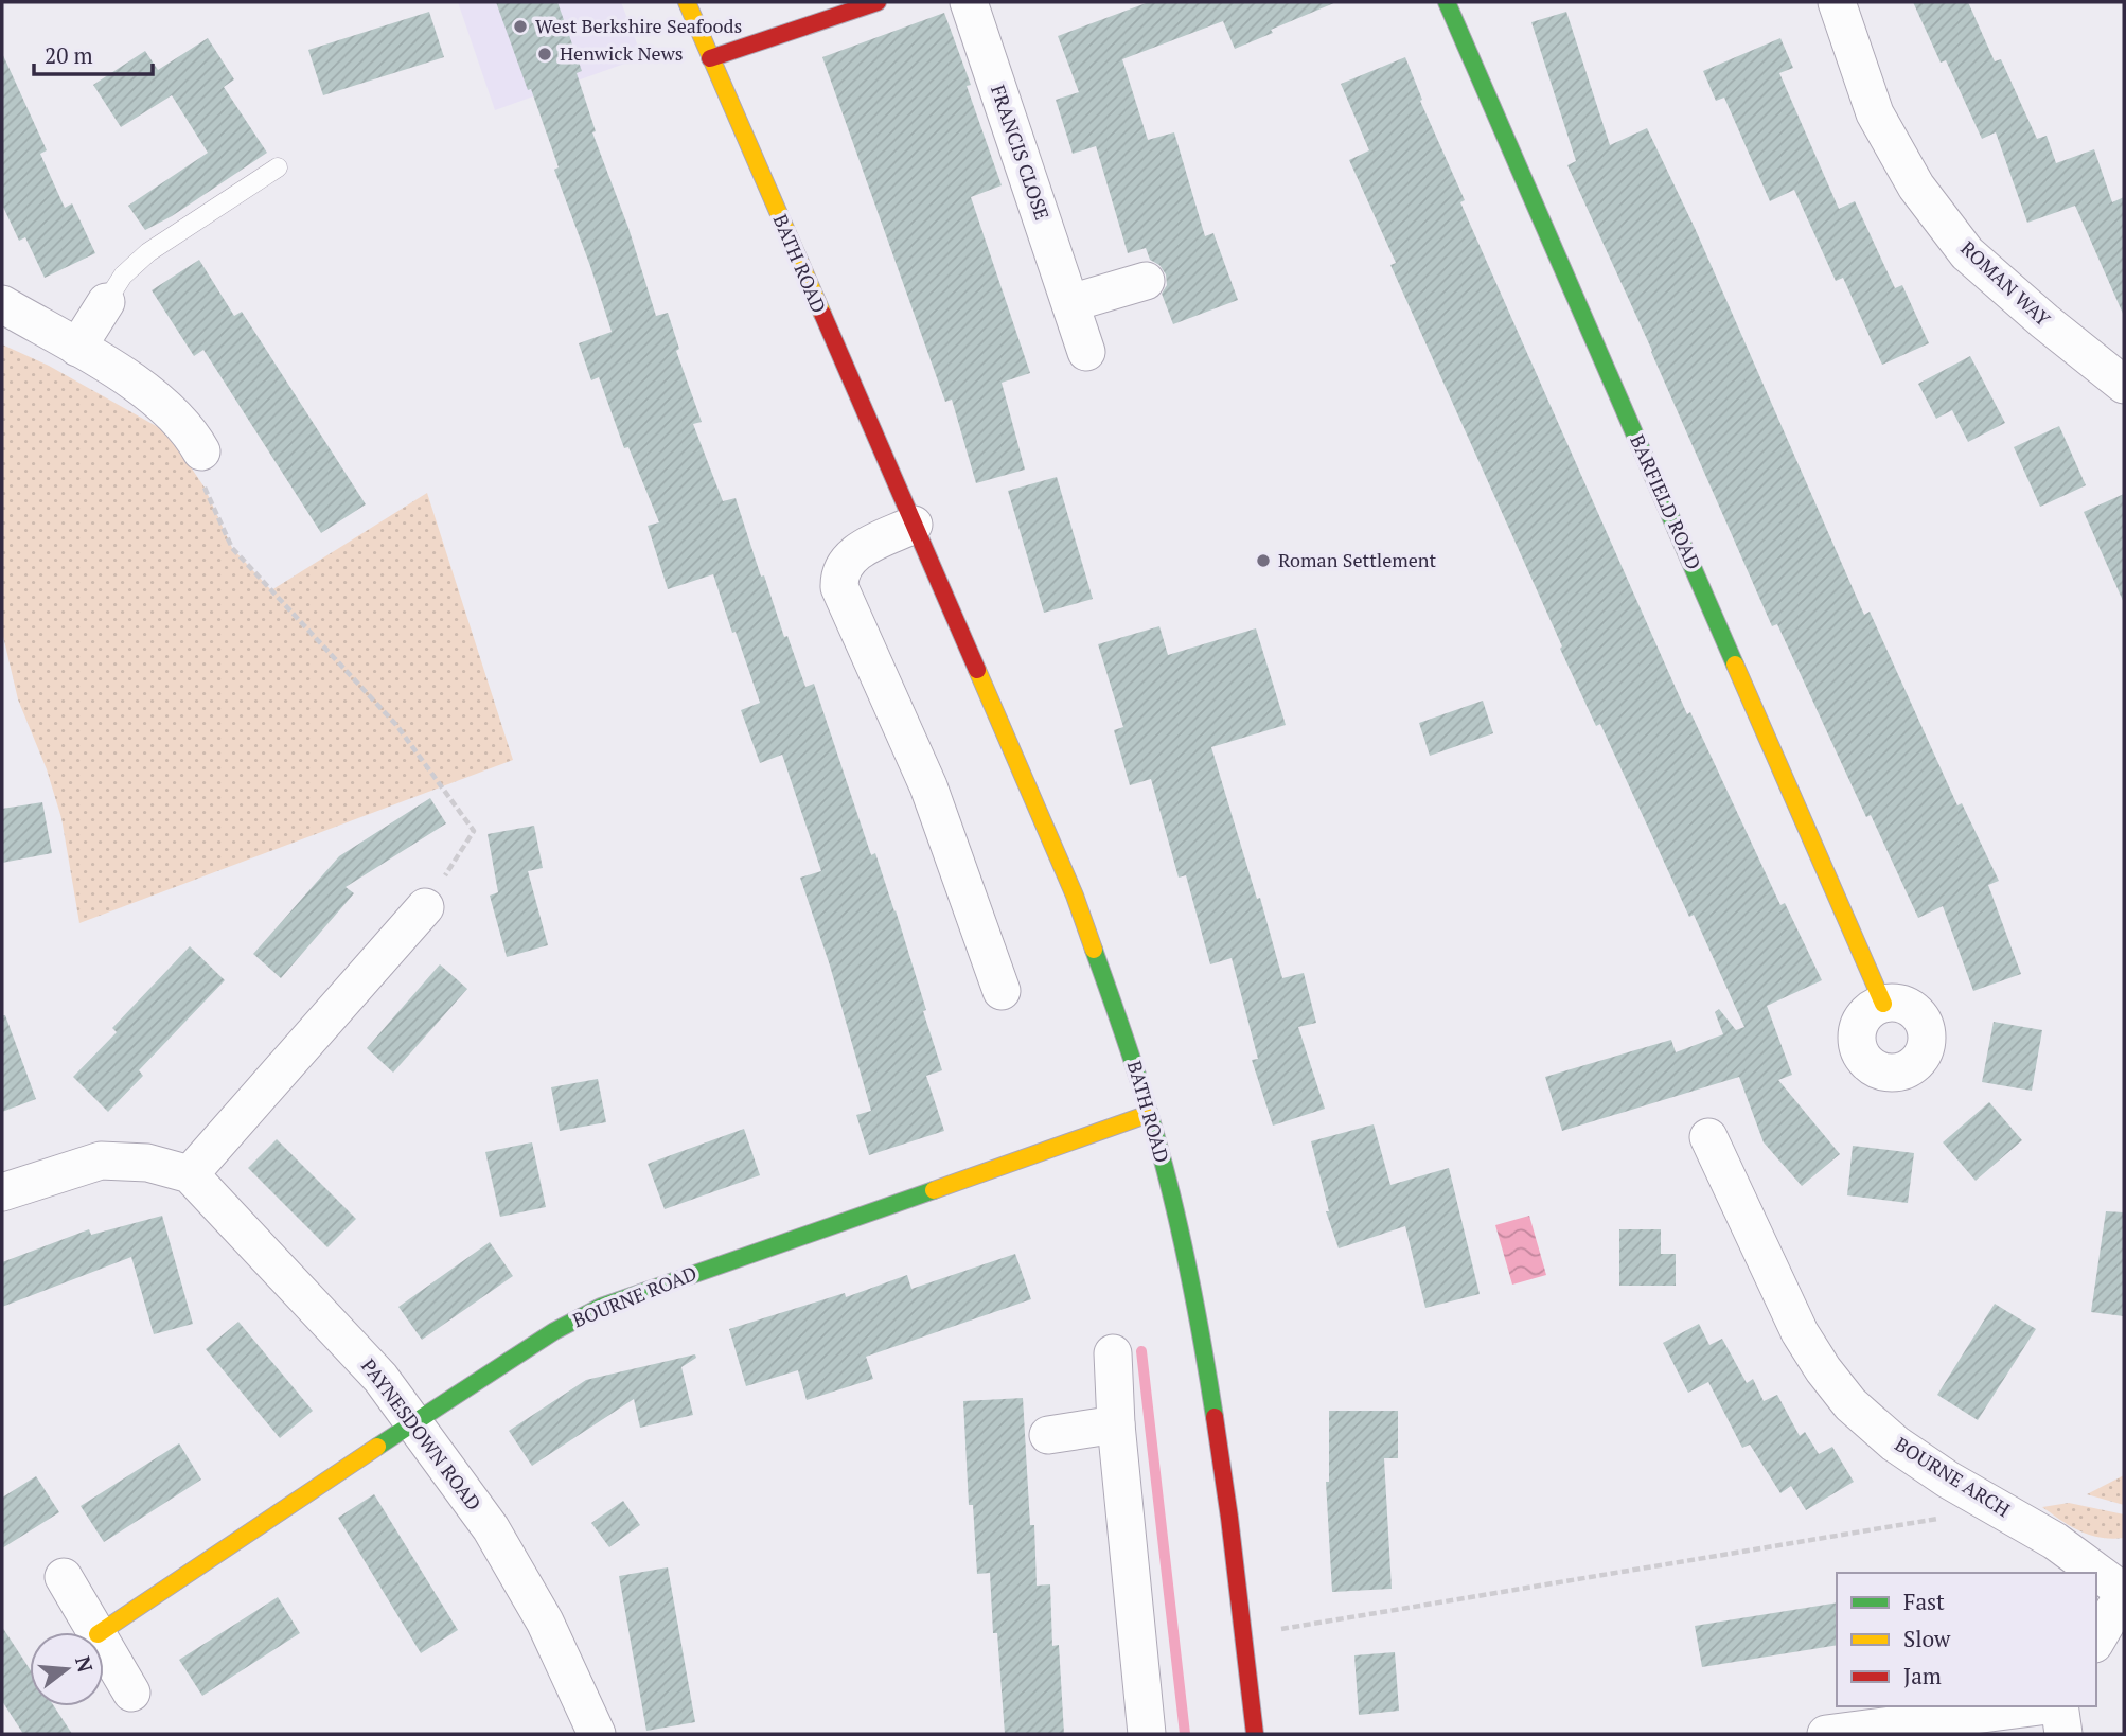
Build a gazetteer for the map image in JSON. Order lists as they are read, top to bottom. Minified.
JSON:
{"streets":{"street":["FRANCIS CLOSE","BATH ROAD","ROMAN WAY","BARFIELD ROAD","BOURNE ROAD","PAYNESDOWN ROAD","BOURNE ARCH"]},"crossings":[["BATH ROAD","BOURNE ROAD"],["BOURNE ROAD","PAYNESDOWN ROAD"]],"places":["West Berkshire Seafoods","Henwick News","Roman Settlement"],"legend":["Fast","Slow","Jam"],"scale_bar":"20 m","north":"right"}
